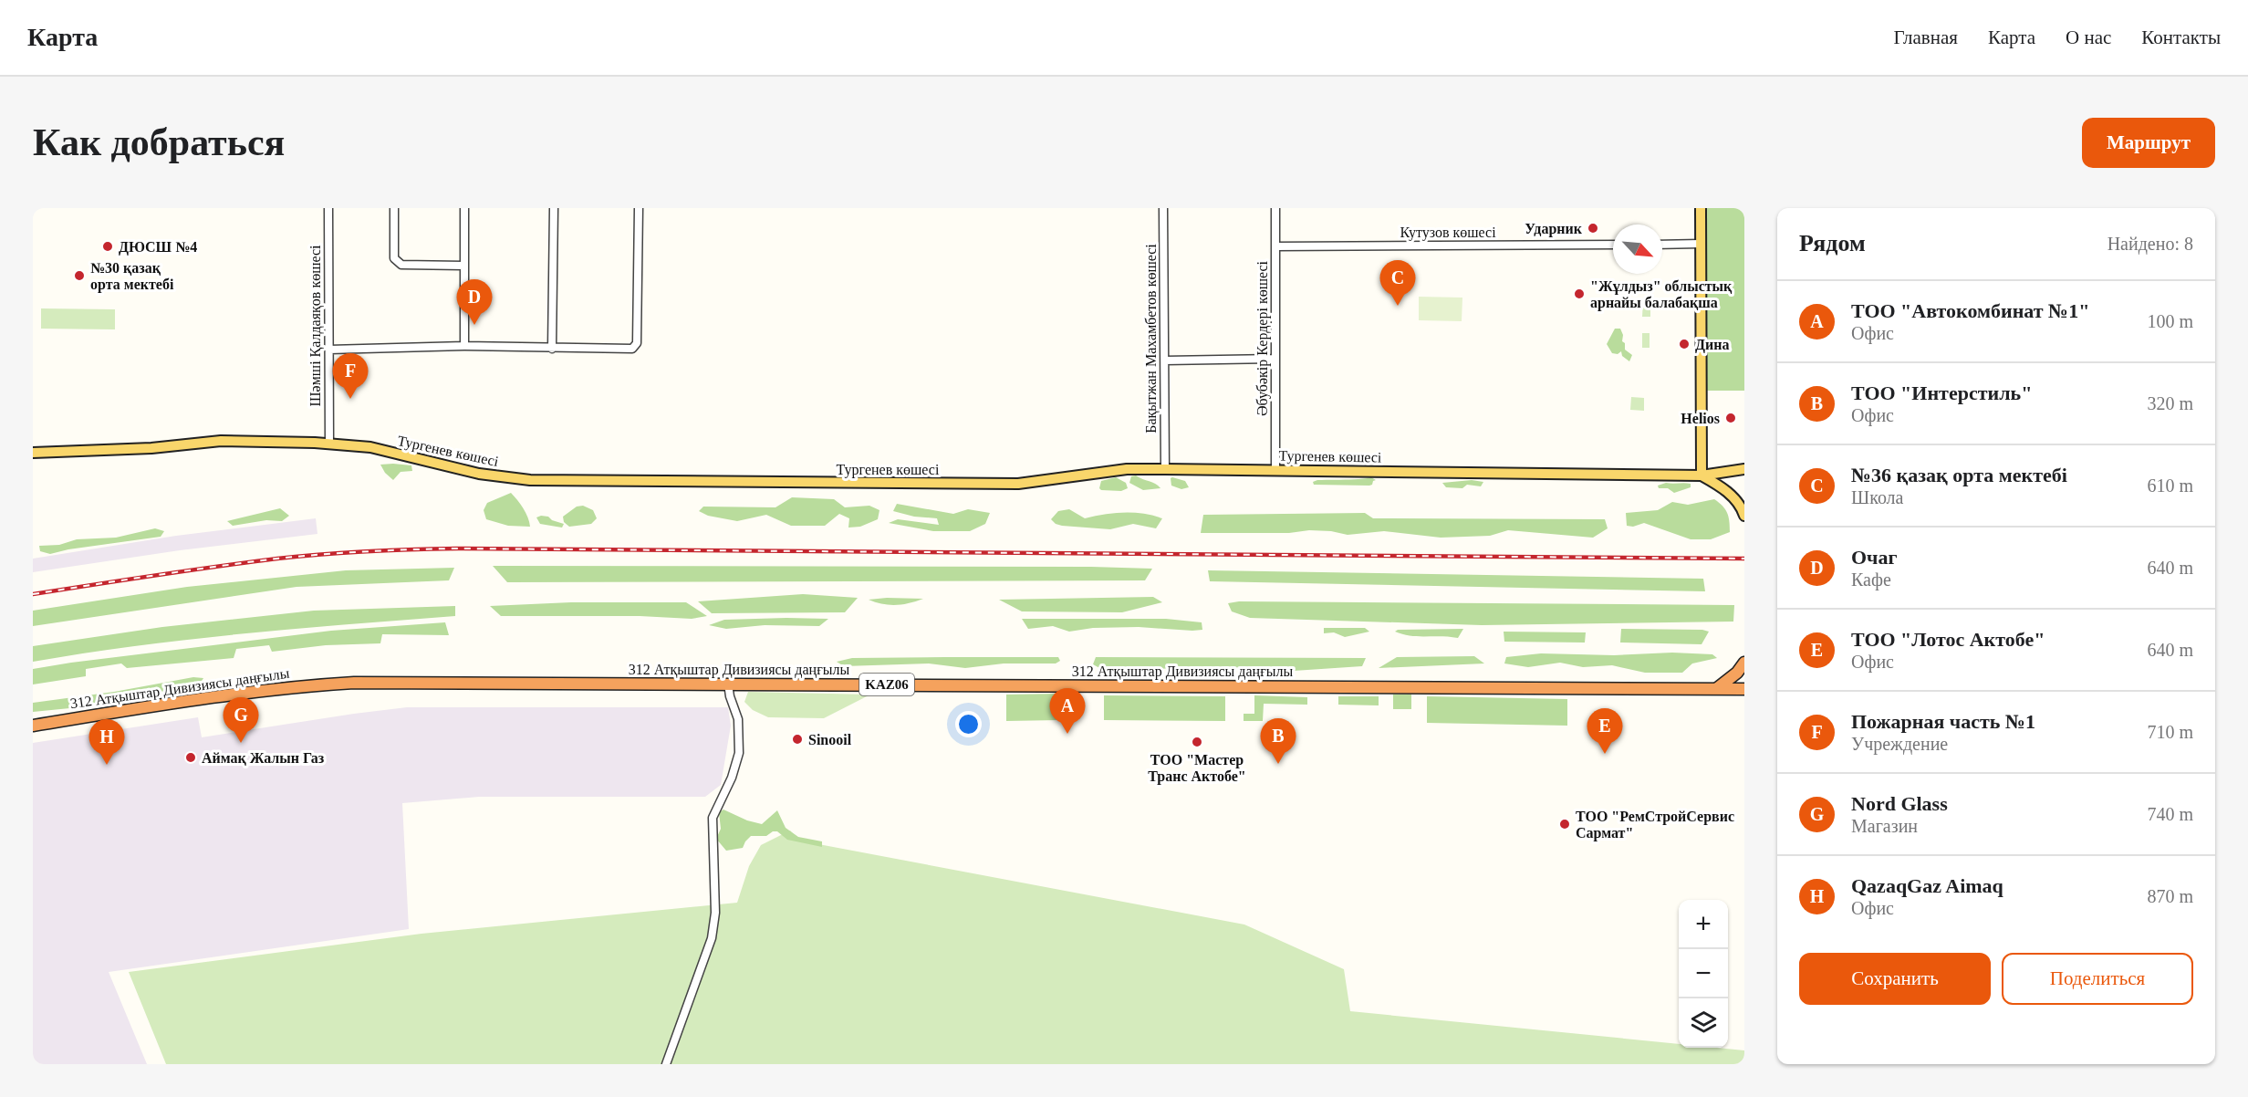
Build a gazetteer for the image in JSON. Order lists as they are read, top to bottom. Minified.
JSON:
{"streets":{"highway":["312 Атқыштар Дивизиясы даңғылы","KАZ06"],"main road":["Тургенев көшесі"],"street":["Кутузов көшесі","Шәмші Қалдаяқов көшесі","Бақытжан Махамбетов көшесі","Әбубәкір Кердері көшесі"]},"crossings":[["Кутузов көшесі","Әбубәкір Кердері көшесі"],["Шәмші Қалдаяқов көшесі","Тургенев көшесі"],["Бақытжан Махамбетов көшесі","Тургенев көшесі"],["Әбубәкір Кердері көшесі","Тургенев көшесі"]],"places":["Ударник","ДЮСШ №4","№30 қазақ орта мектебі","\"Жұлдыз\" облыстық арнайы балабақша","Дина","Helios","Sinooil","ТОО \"Мастер Транс Актобе\"","Аймақ Жалын Газ","ТОО \"РемСтройСервис Сармат\""],"north":"bottom right","page":{"header":"Карта","nav":["Главная","Карта","О нас","Контакты"],"buttons":["Маршрут",["Сохранить","Поделиться"]],"title":"Как добраться","heading":["Рядом","Найдено: 8"],"pins":["C","D","F","A","G","E","B","H"],"list":[{"mark":"A","name":"ТОО \"Автокомбинат №1\"","note":"Офис","value":"100 m"},{"mark":"B","name":"ТОО \"Интерстиль\"","note":"Офис","value":"320 m"},{"mark":"C","name":"№36 қазақ орта мектебі","note":"Школа","value":"610 m"},{"mark":"D","name":"Очаг","note":"Кафе","value":"640 m"},{"mark":"E","name":"ТОО \"Лотос Актобе\"","note":"Офис","value":"640 m"},{"mark":"F","name":"Пожарная часть №1","note":"Учреждение","value":"710 m"},{"mark":"G","name":"Nord Glass","note":"Магазин","value":"740 m"},{"mark":"H","name":"QazaqGaz Aimaq","note":"Офис","value":"870 m"}],"map_buttons":["+","−"]}}
